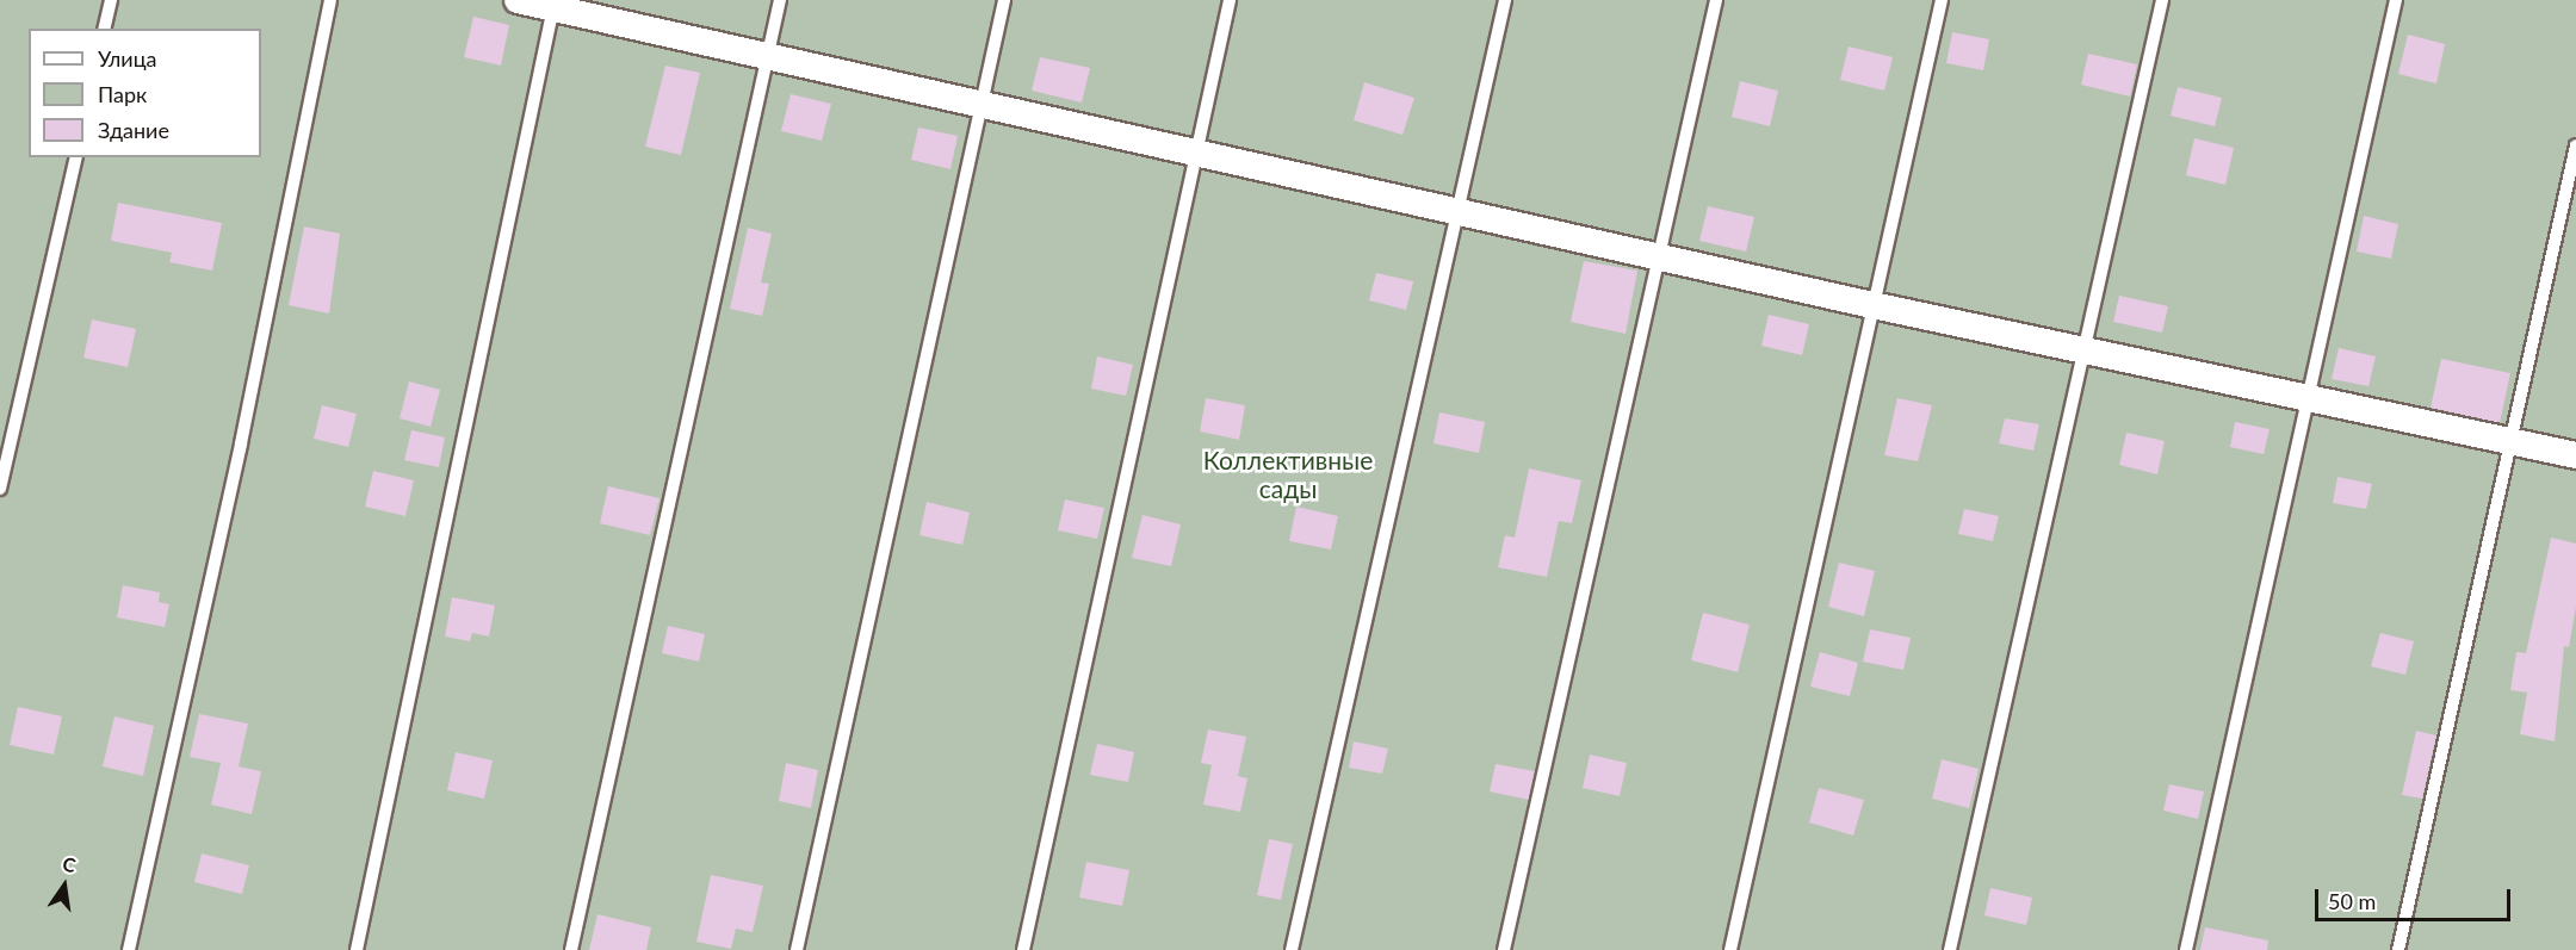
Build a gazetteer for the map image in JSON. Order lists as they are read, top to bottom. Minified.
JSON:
{"parks":["Коллективные сады"],"legend":["Улица","Парк","Здание"],"scale_bar":"50 m","north":"top"}
